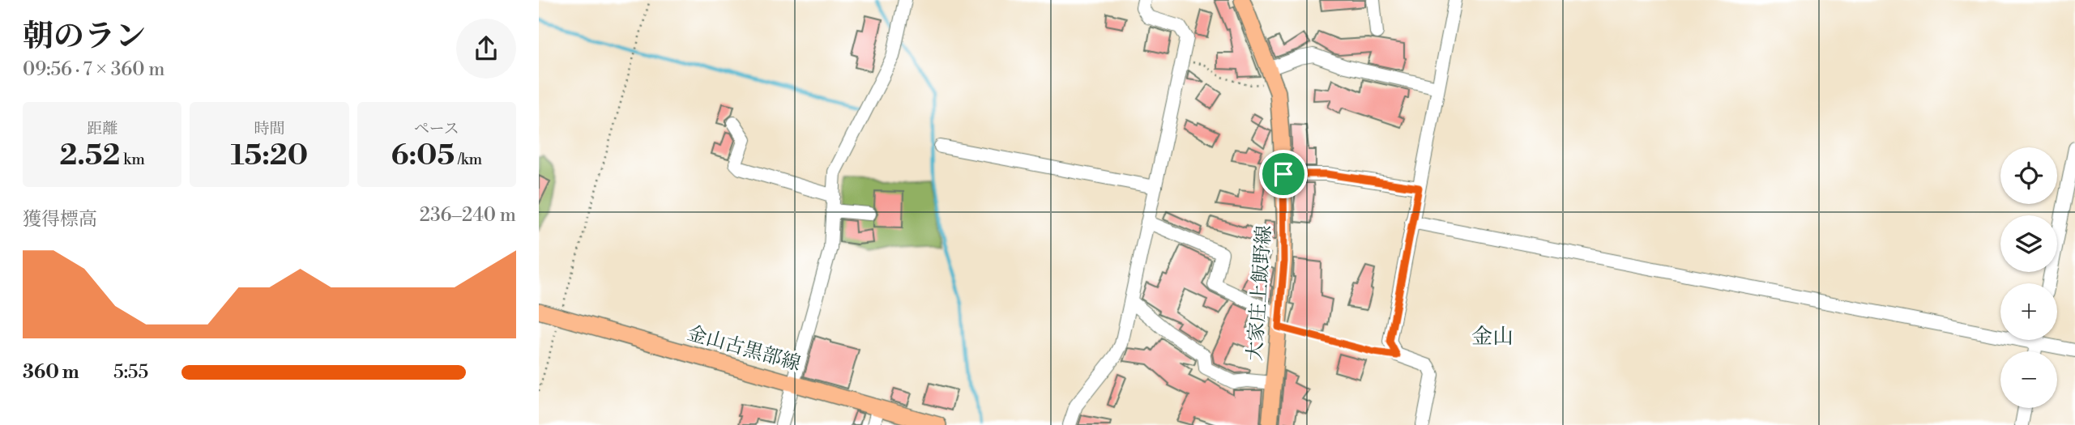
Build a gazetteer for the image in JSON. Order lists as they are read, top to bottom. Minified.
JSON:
{"streets":{"main road":["大家庄上飯野線","金山古黒部線"]},"districts":["金山"],"page":{"heading":["朝のラン","09:56 · 7 × 360 m"],"stats":[["距離","2.52 km"],["時間","15:20"],["ペース","6:05 /km"]],"map_buttons":["+","−"],"chart":["獲得標高","236–240 m"],"list":[{"name":"360 m","note":"5:55"}]}}
